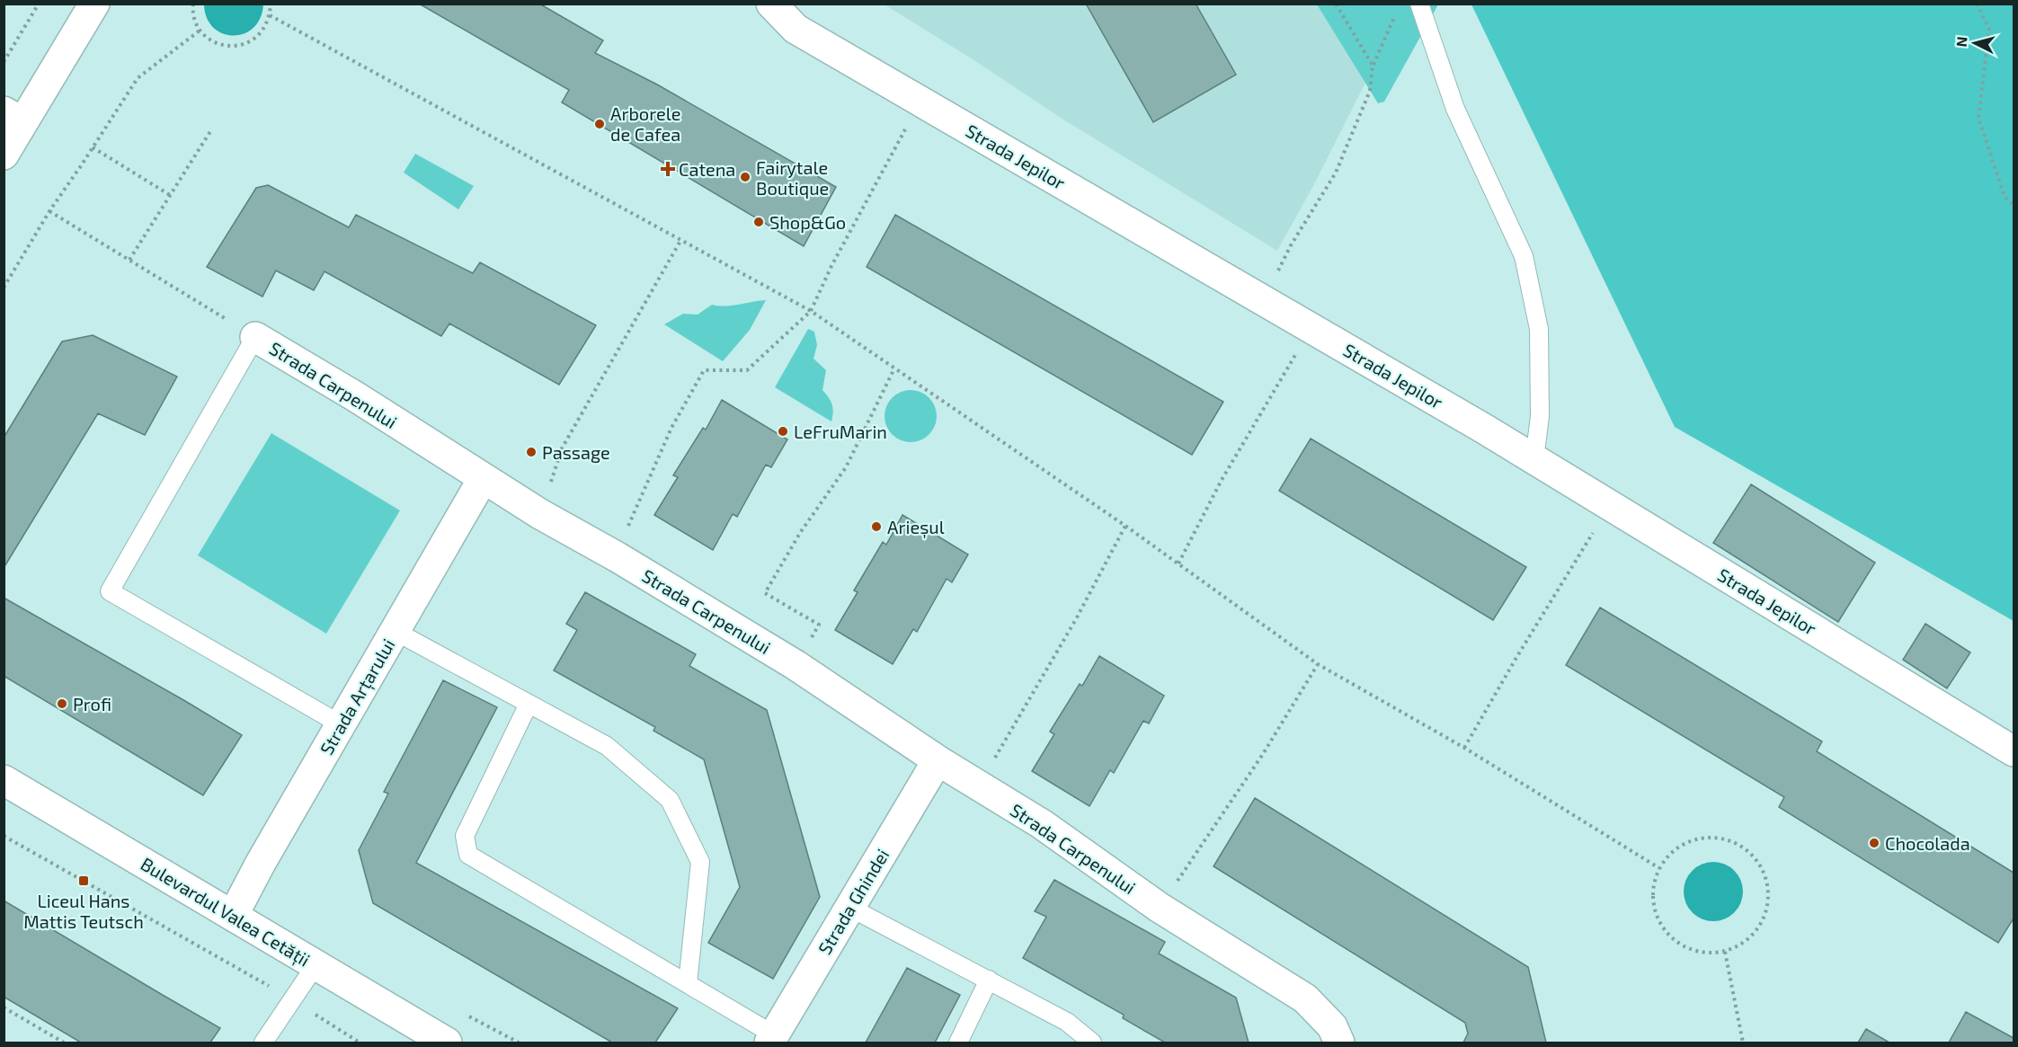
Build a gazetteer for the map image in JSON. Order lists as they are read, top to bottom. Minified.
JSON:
{"streets":{"street":["Strada Jepilor","Strada Carpenului","Strada Arțarului","Strada Ghindei","Bulevardul Valea Cetății"]},"crossings":[["Strada Carpenului","Strada Arțarului"],["Strada Carpenului","Strada Ghindei"],["Strada Arțarului","Bulevardul Valea Cetății"]],"places":{"other":["Arborele de Cafea","Fairytale Boutique","Shop&Go","LeFruMarin","Passage","Arieșul","Profi","Chocolada"],"health":["Catena"],"transit":["Liceul Hans Mattis Teutsch"]},"north":"left"}
